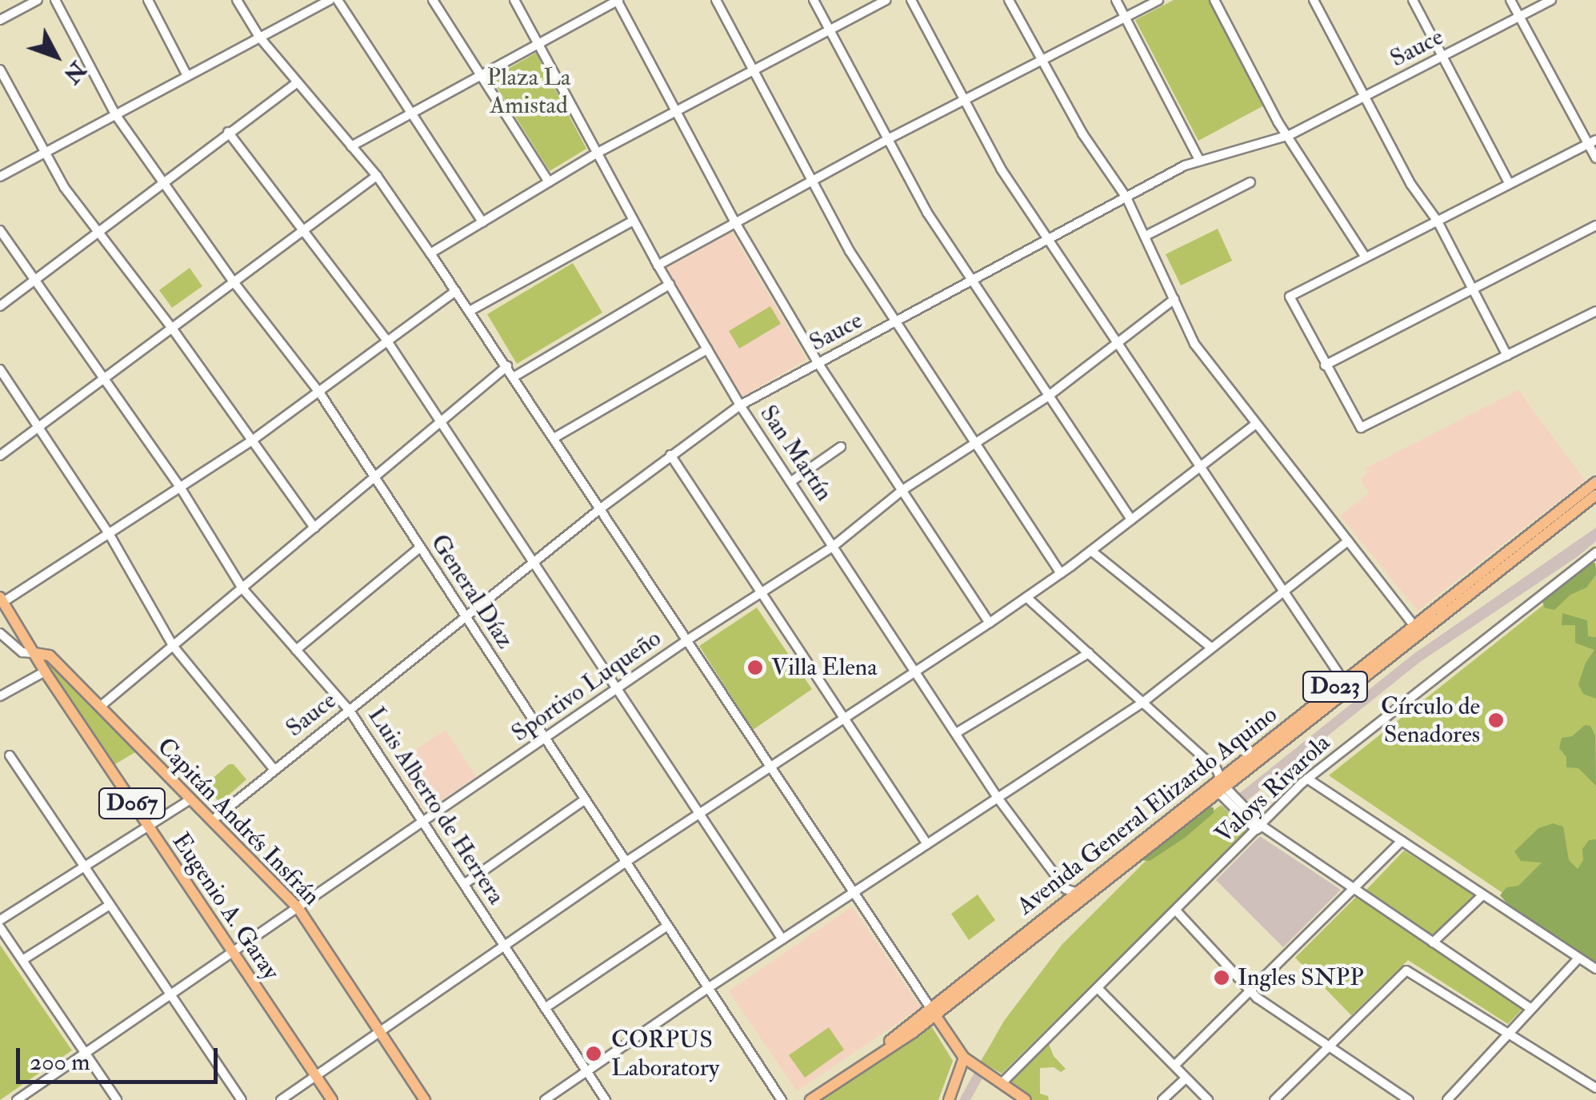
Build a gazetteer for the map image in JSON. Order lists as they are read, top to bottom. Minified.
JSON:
{"streets":{"main road":["D023","D067","Avenida General Elizardo Aquino","Capitán Andrés Insfrán","Eugenio A. Garay"],"street":["Sauce","San Martín","General Díaz","Sportivo Luqueño","Valoys Rivarola","Luis Alberto de Herrera"]},"crossings":[["Sauce","San Martín"],["Sauce","General Díaz"],["Sauce","Luis Alberto de Herrera"],["Sauce","Capitán Andrés Insfrán"],["San Martín","Sportivo Luqueño"],["San Martín","Avenida General Elizardo Aquino"],["General Díaz","Sportivo Luqueño"],["Sportivo Luqueño","Luis Alberto de Herrera"],["Sportivo Luqueño","Capitán Andrés Insfrán"],["Sportivo Luqueño","Eugenio A. Garay"],["Capitán Andrés Insfrán","Eugenio A. Garay"]],"parks":["Plaza La Amistad"],"places":["Villa Elena","Círculo de Senadores","Ingles SNPP","CORPUS Laboratory"],"scale_bar":"200 m","north":"bottom right"}
